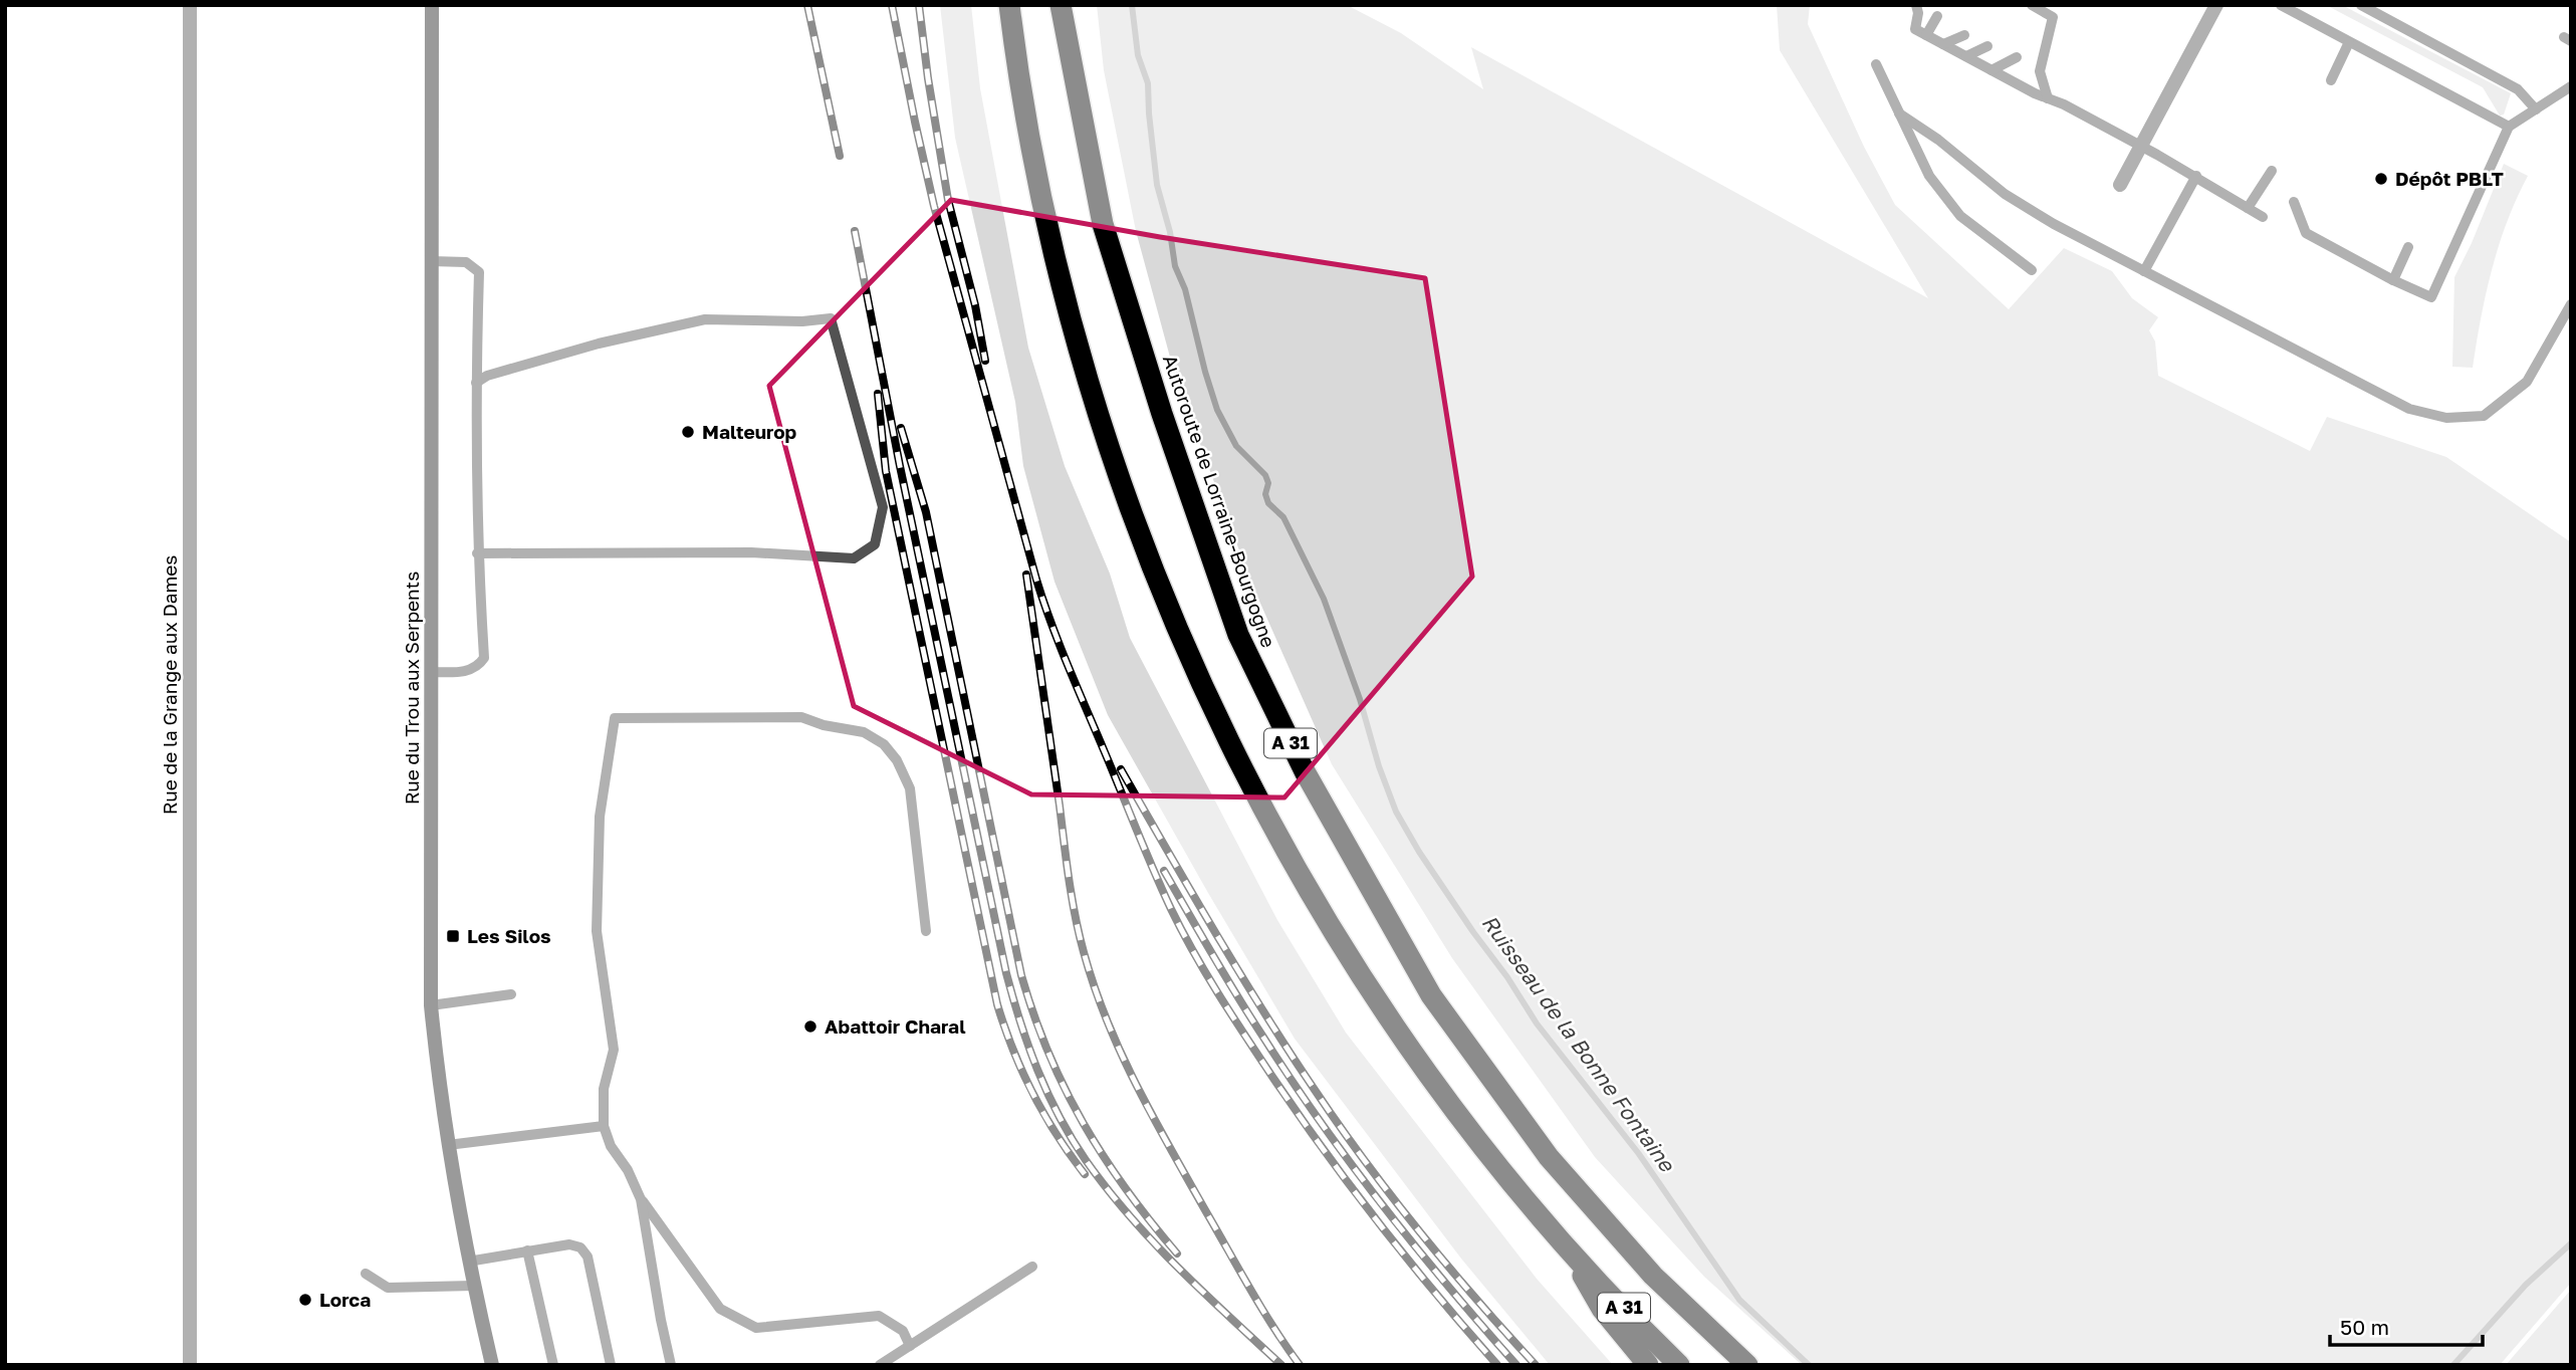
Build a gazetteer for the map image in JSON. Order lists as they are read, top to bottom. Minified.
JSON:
{"streets":{"highway":["Autoroute de Lorraine-Bourgogne","A 31"],"street":["Rue de la Grange aux Dames","Rue du Trou aux Serpents"]},"water":["Ruisseau de la Bonne Fontaine"],"places":{"other":["Dépôt PBLT","Malteurop","Abattoir Charal","Lorca"],"transit":["Les Silos"]},"scale_bar":"50 m"}
